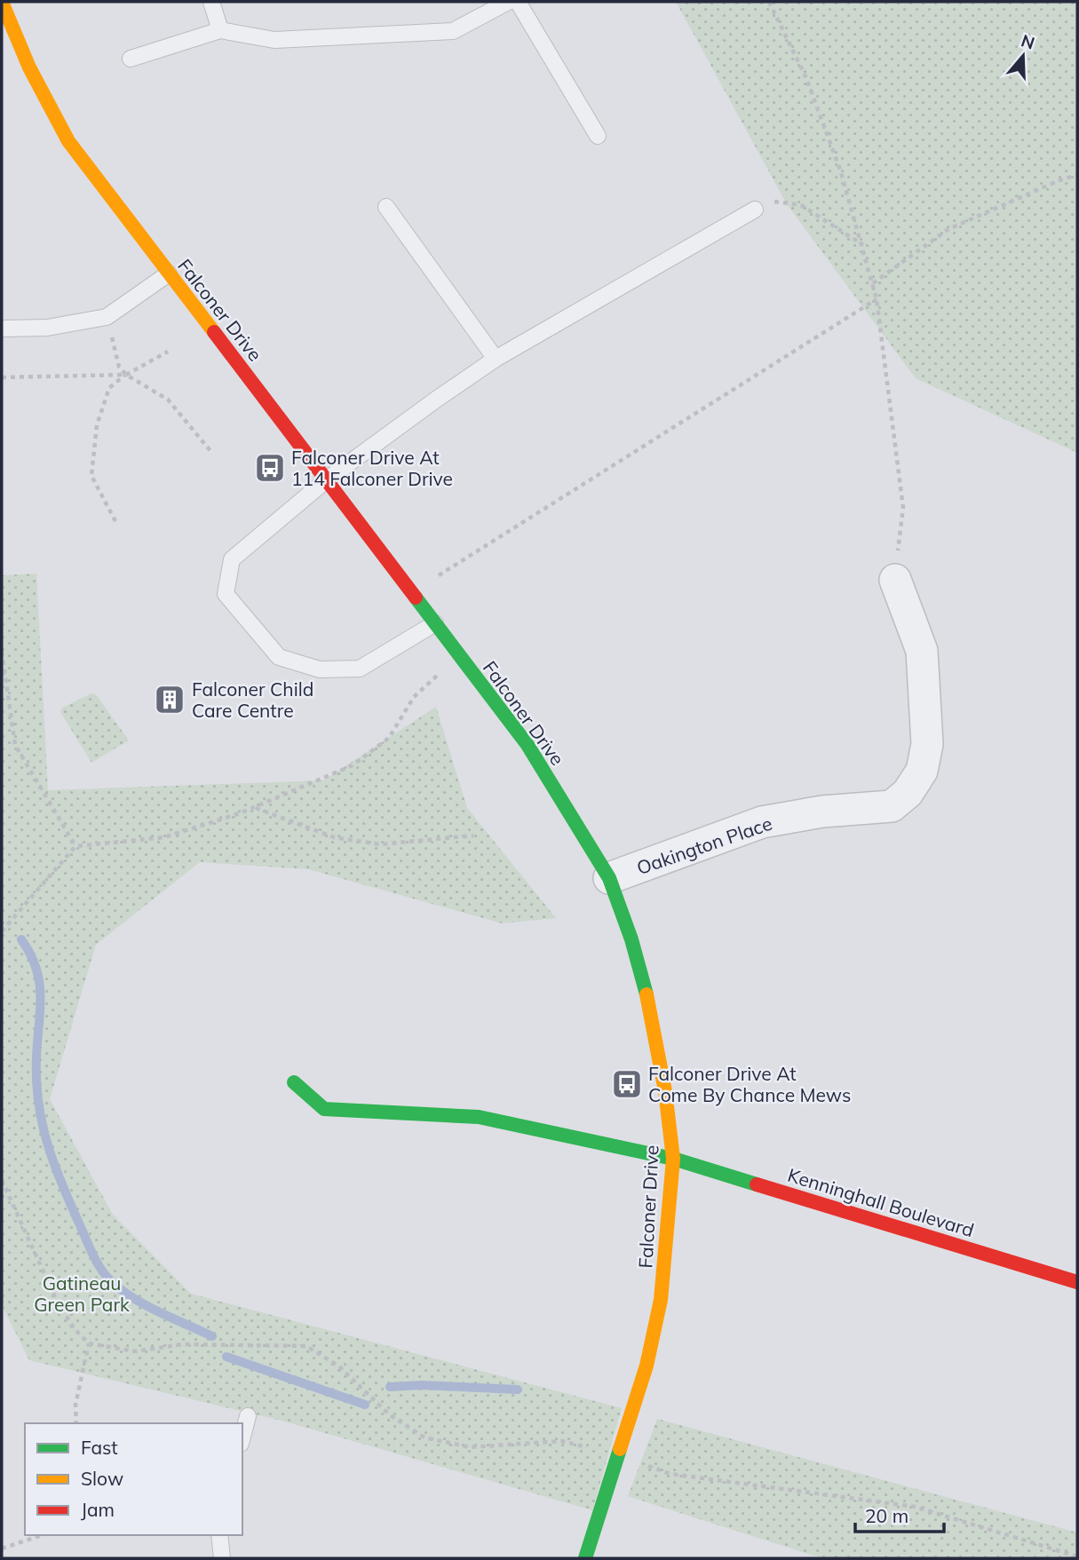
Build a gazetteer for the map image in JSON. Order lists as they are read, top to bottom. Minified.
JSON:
{"streets":{"street":["Falconer Drive","Oakington Place","Kenninghall Boulevard"]},"crossings":[["Falconer Drive","Oakington Place"],["Falconer Drive","Kenninghall Boulevard"]],"parks":["Gatineau Green Park"],"places":{"bus stop":["Falconer Drive At 114 Falconer Drive","Falconer Drive At Come By Chance Mews"],"building":["Falconer Child Care Centre"]},"legend":["Fast","Slow","Jam"],"scale_bar":"20 m","north":"top"}
